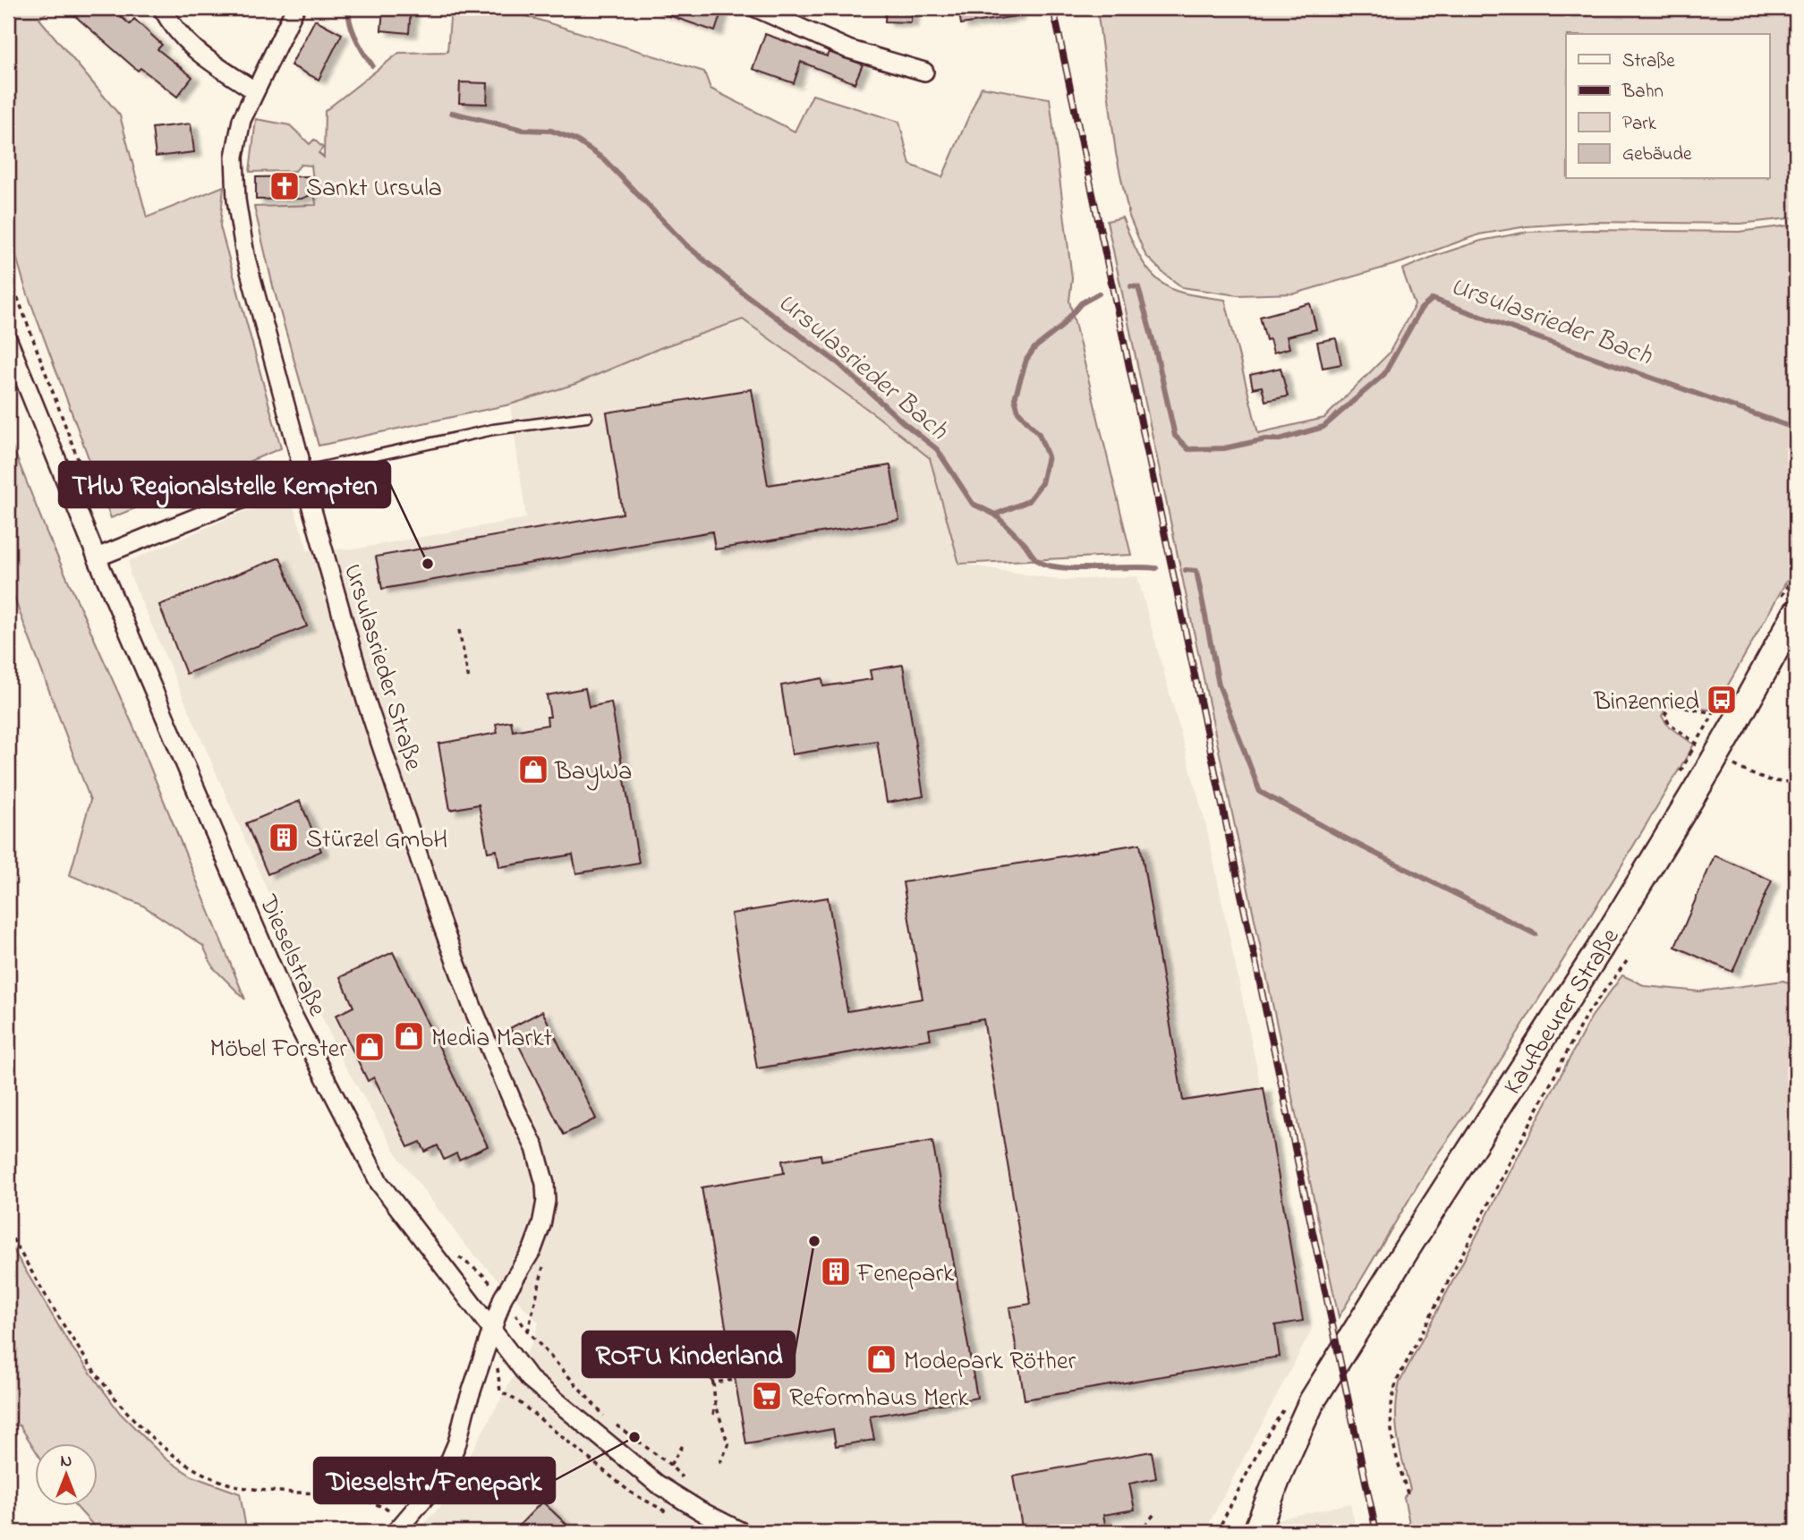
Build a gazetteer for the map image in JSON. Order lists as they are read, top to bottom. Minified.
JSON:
{"streets":{"main road":["Kaufbeurer Straße"],"street":["Ursulasrieder Straße","Dieselstraße"]},"crossings":[["Ursulasrieder Straße","Dieselstraße"]],"water":["Ursulasrieder Bach"],"places":{"church":["Sankt Ursula"],"other":["THW Regionalstelle Kempten","ROFU Kinderland","Dieselstr./Fenepark"],"bus stop":["Binzenried"],"shop":["BayWa","Media Markt","Möbel Forster","Modepark Röther"],"building":["Stürzel GmbH","Fenepark"],"supermarket":["Reformhaus Merk"]},"legend":["Straße","Bahn","Park","Gebäude"],"north":"top"}
